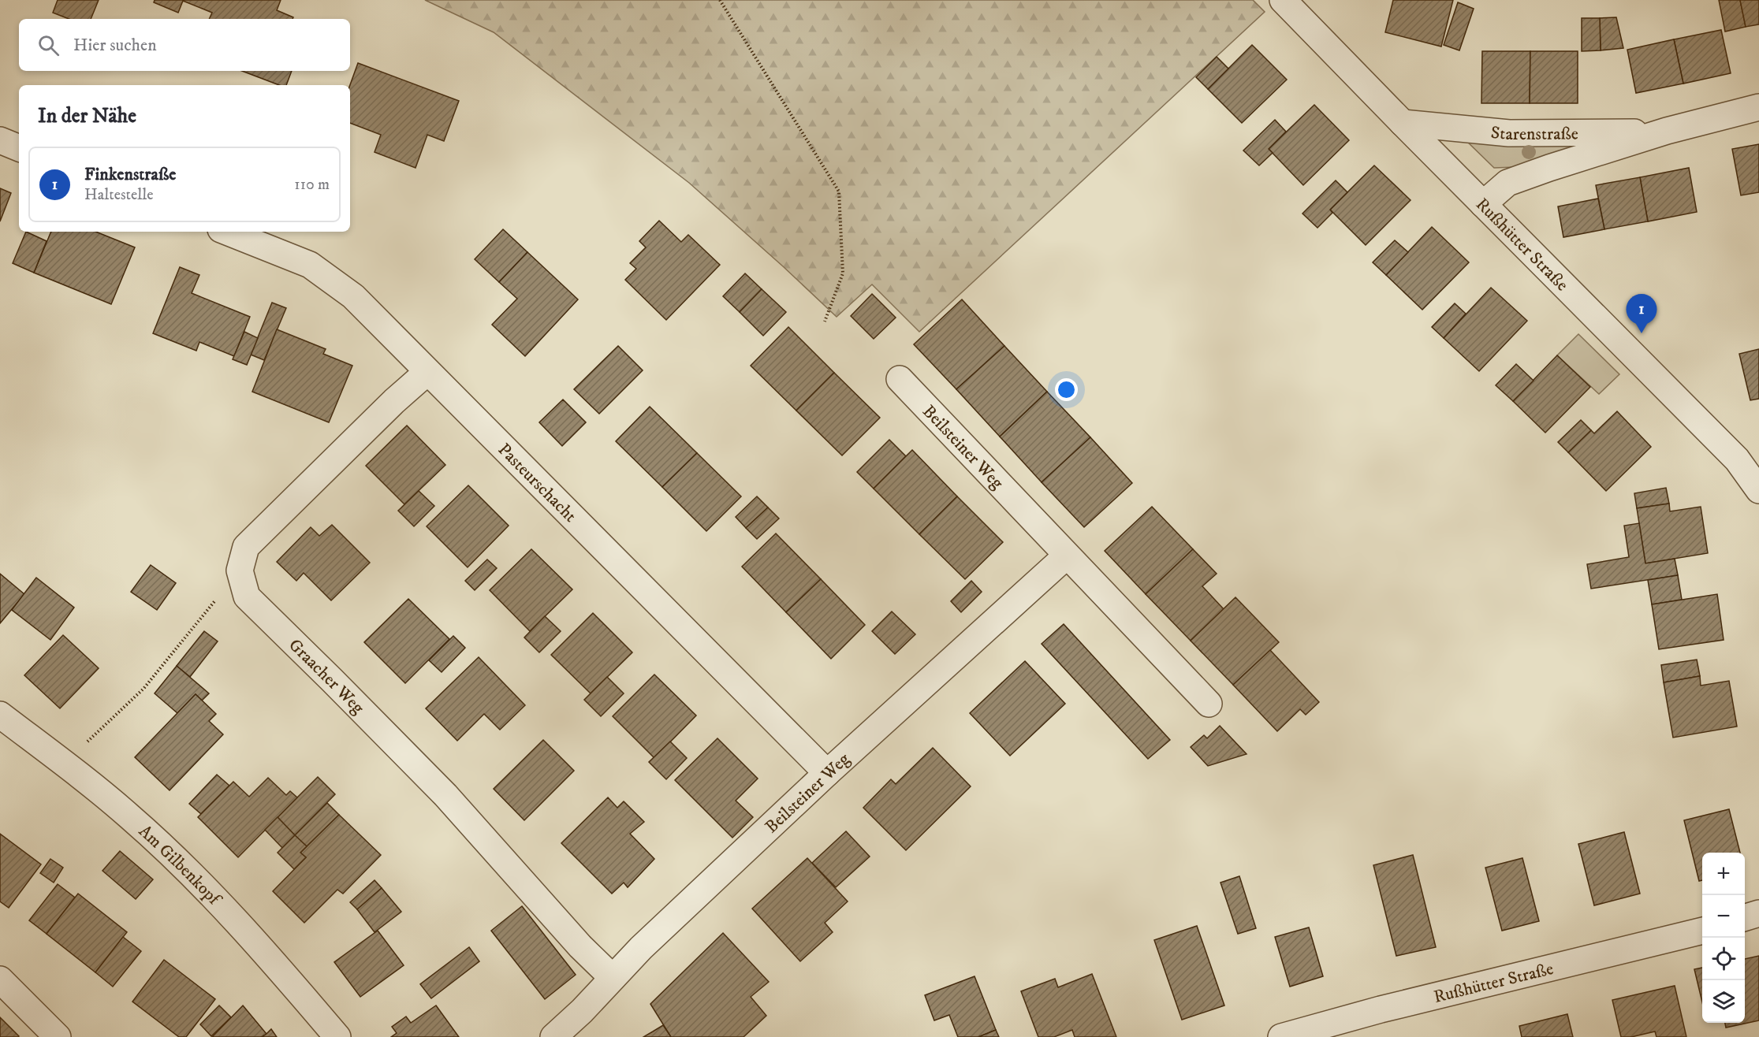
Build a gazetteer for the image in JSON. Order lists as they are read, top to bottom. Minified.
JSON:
{"streets":{"street":["Starenstraße","Rußhütter Straße","Beilsteiner Weg","Pasteurschacht","Graacher Weg","Am Gilbenkopf"]},"crossings":[["Starenstraße","Rußhütter Straße"],["Beilsteiner Weg","Pasteurschacht"],["Beilsteiner Weg","Graacher Weg"]],"page":{"search":"Hier suchen","heading":"In der Nähe","list":[{"mark":"1","name":"Finkenstraße","note":"Haltestelle","value":"110 m"}],"pins":"1","map_buttons":["+","−"]}}
